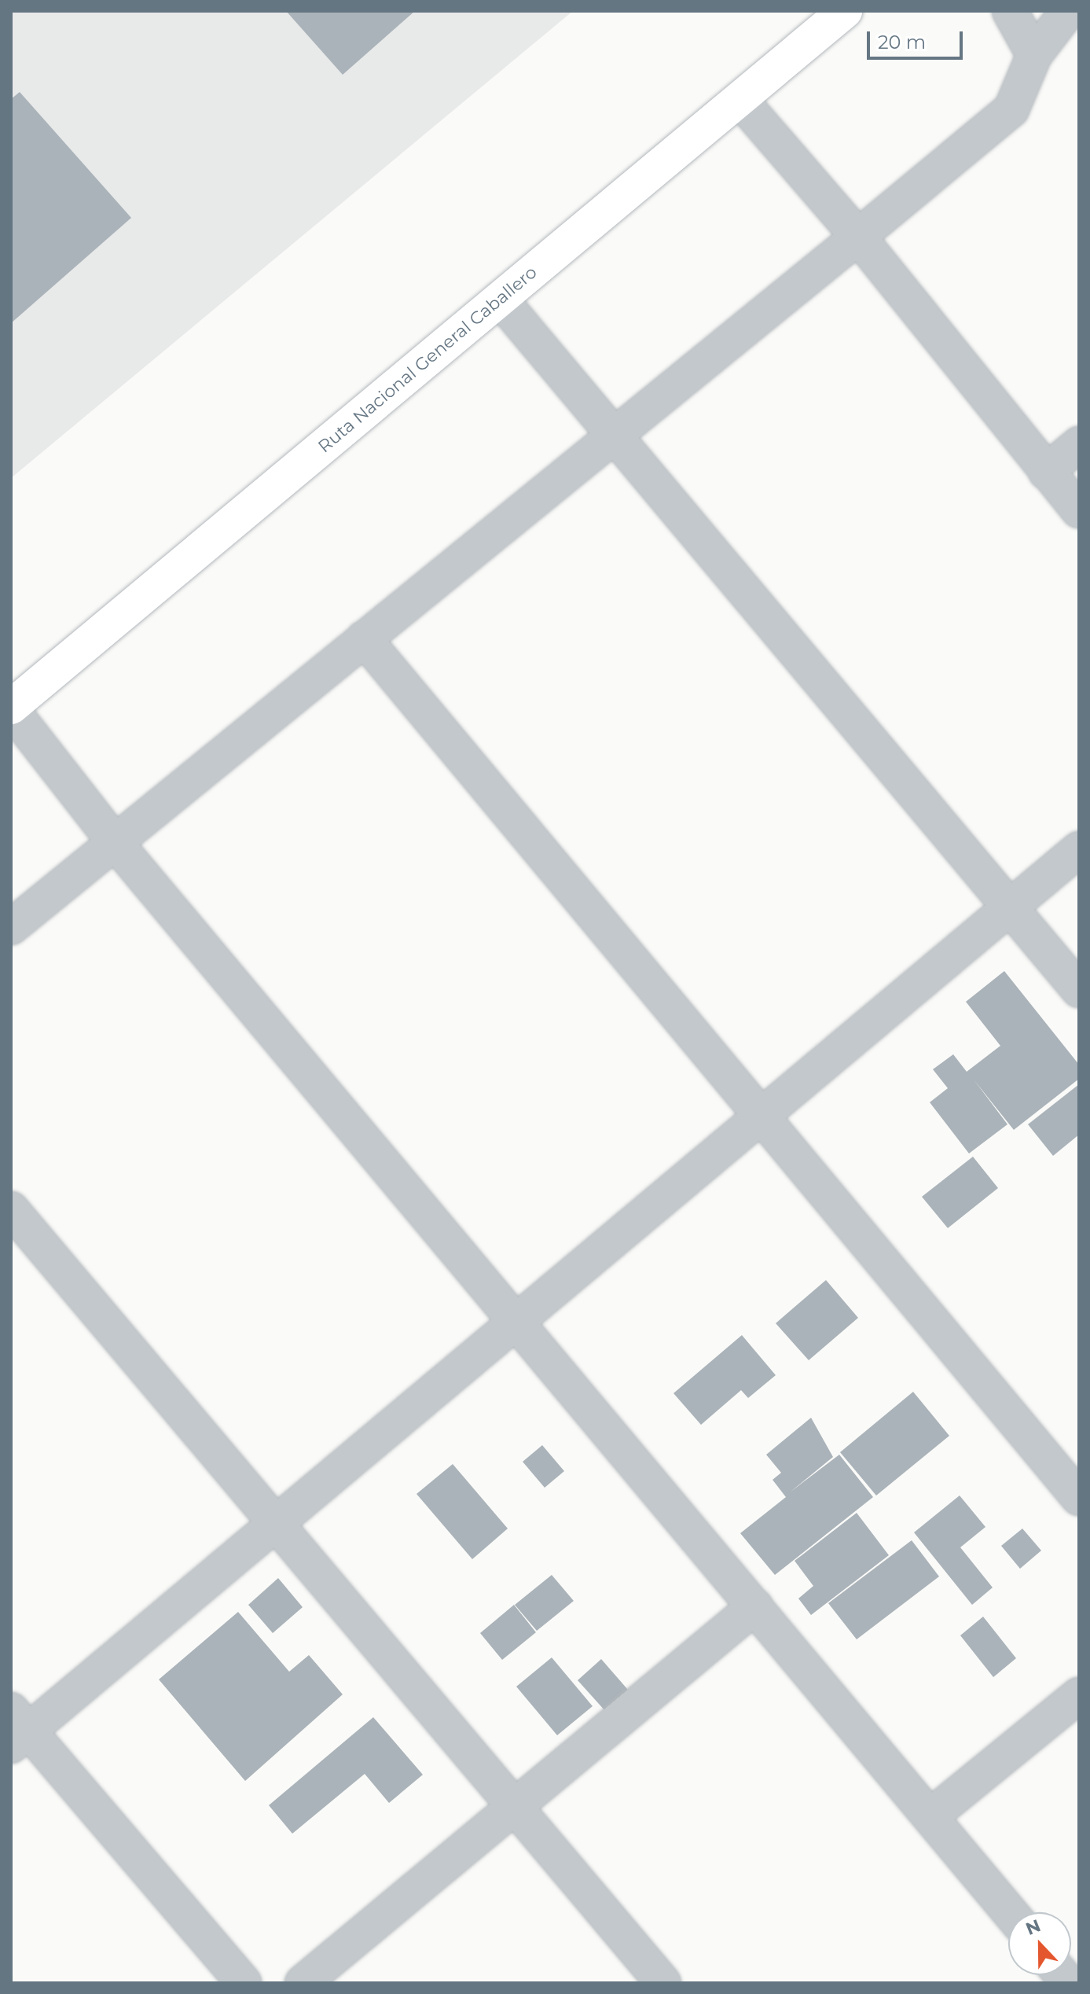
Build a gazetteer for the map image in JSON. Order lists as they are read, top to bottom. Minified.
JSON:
{"streets":{"highway":["Ruta Nacional General Caballero"]},"scale_bar":"20 m","north":"top"}
